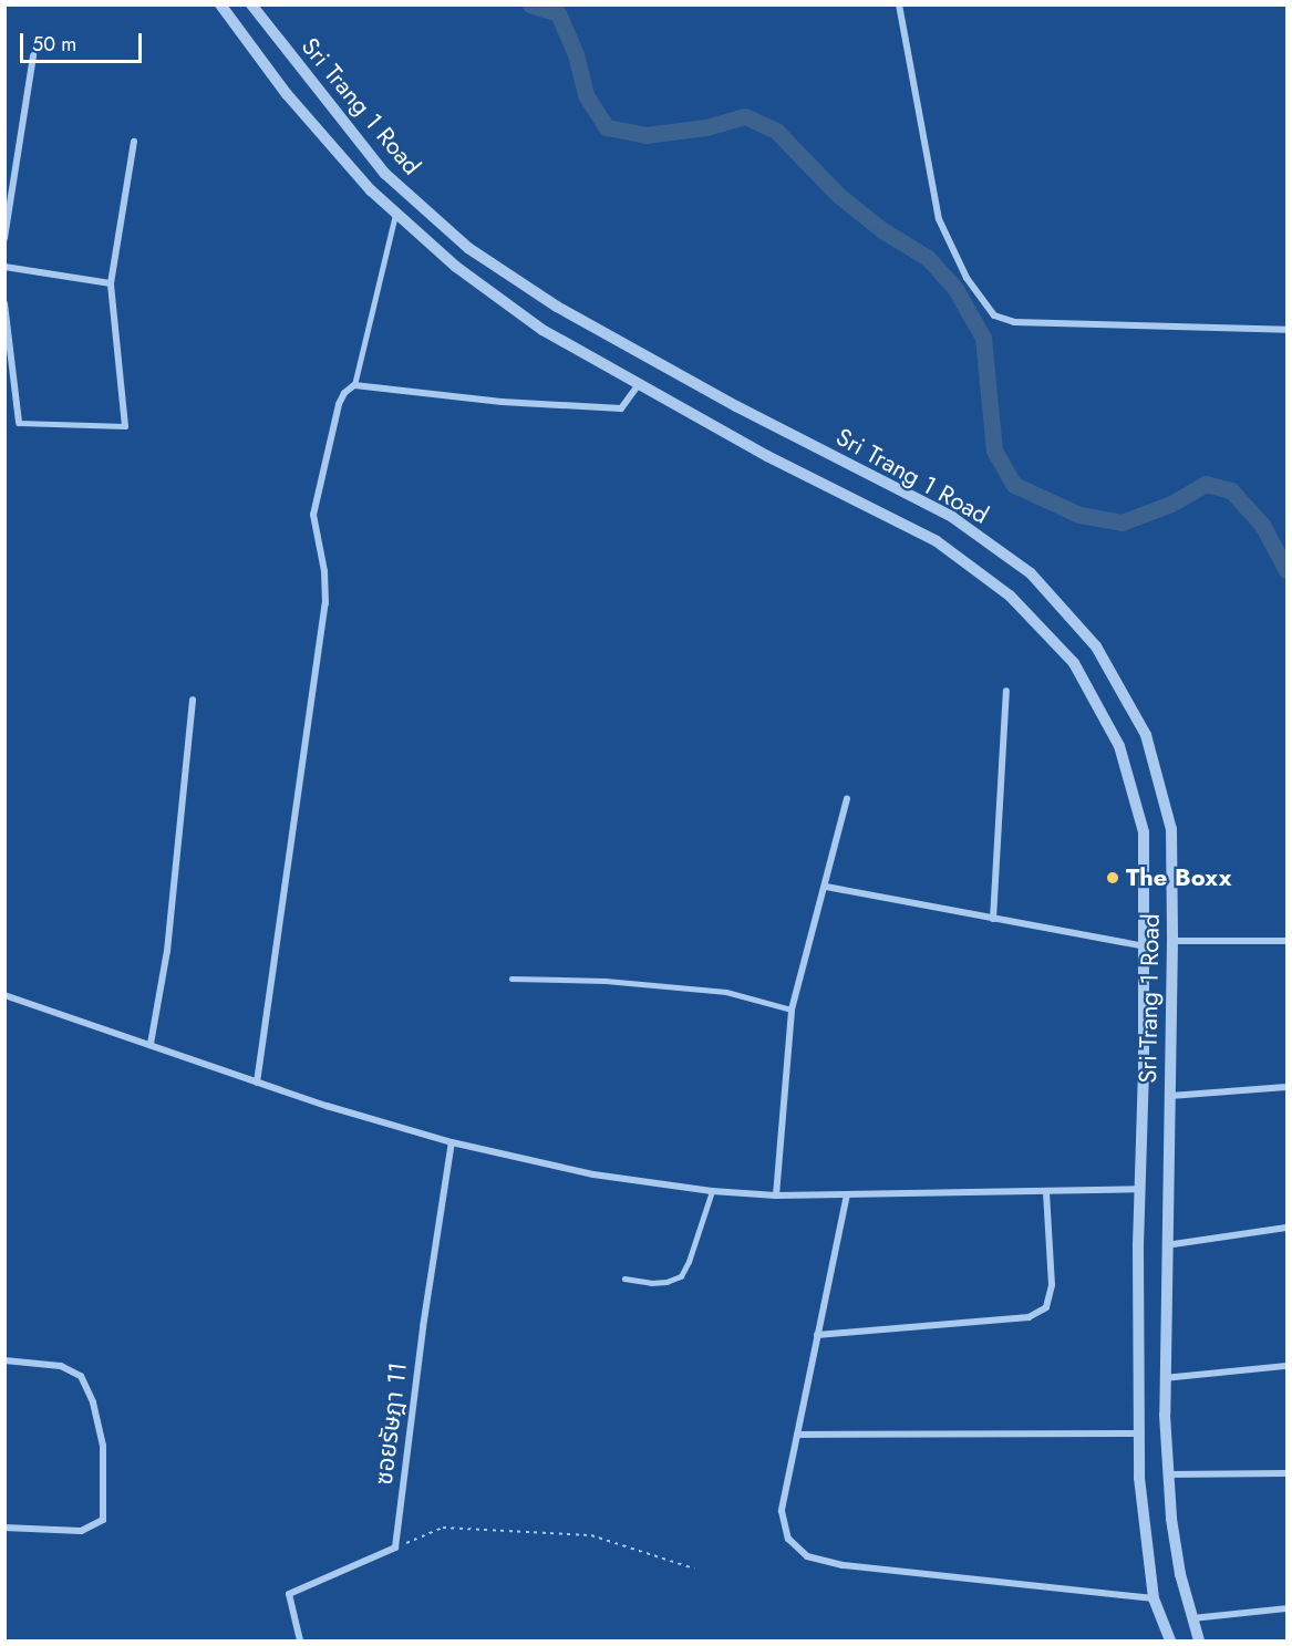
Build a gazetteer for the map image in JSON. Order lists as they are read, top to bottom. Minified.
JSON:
{"streets":{"street":["Sri Trang 1 Road","ซอยรัษฎา 11"]},"places":["The Boxx"],"scale_bar":"50 m"}
